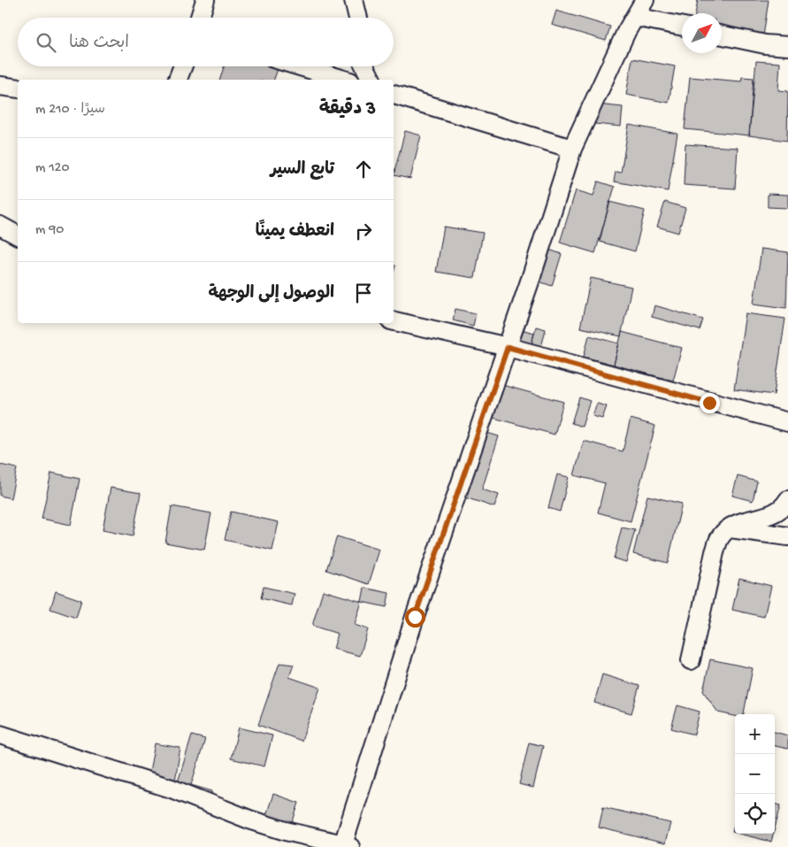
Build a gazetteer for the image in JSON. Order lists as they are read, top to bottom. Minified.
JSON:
{"north":"top right","page":{"search":"ابحث هنا","heading":["3 دقيقة","سيرًا · 210 m"],"list":[["تابع السير","120 m"],["انعطف يمينًا","90 m"],"الوصول إلى الوجهة"],"map_buttons":["+","−"]}}
